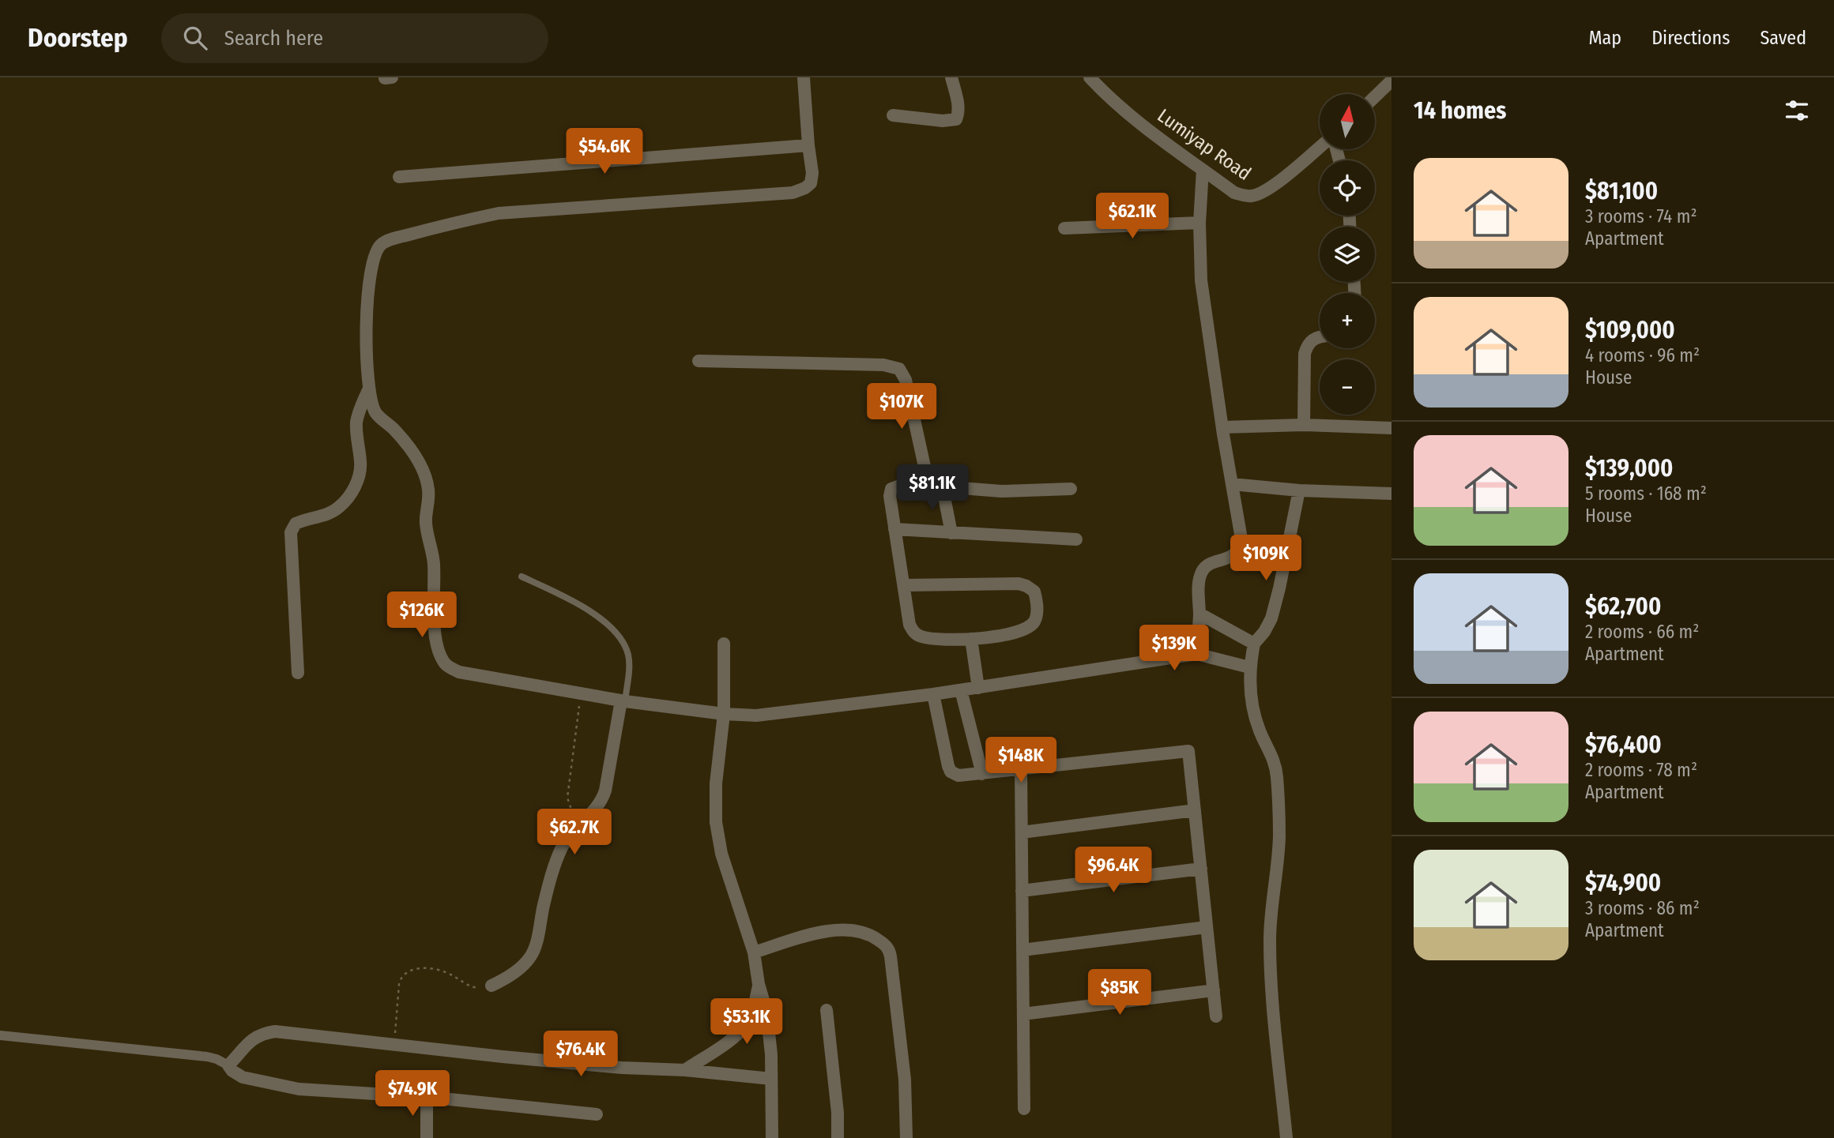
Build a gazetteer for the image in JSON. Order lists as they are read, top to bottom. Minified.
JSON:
{"streets":{"street":["Lumiyap Road"]},"north":"top","page":{"header":"Doorstep","search":"Search here","nav":["Map","Directions","Saved"],"heading":"14 homes","map_buttons":["+","−"],"price":["$54.6K","$62.1K","$107K","$81.1K","$109K","$126K","$139K","$148K","$62.7K","$96.4K","$85K","$53.1K","$76.4K","$74.9K"],"list":[{"name":"$81,100","note":"3 rooms · 74 m² · Apartment"},{"name":"$109,000","note":"4 rooms · 96 m² · House"},{"name":"$139,000","note":"5 rooms · 168 m² · House"},{"name":"$62,700","note":"2 rooms · 66 m² · Apartment"},{"name":"$76,400","note":"2 rooms · 78 m² · Apartment"},{"name":"$74,900","note":"3 rooms · 86 m² · Apartment"}]}}
